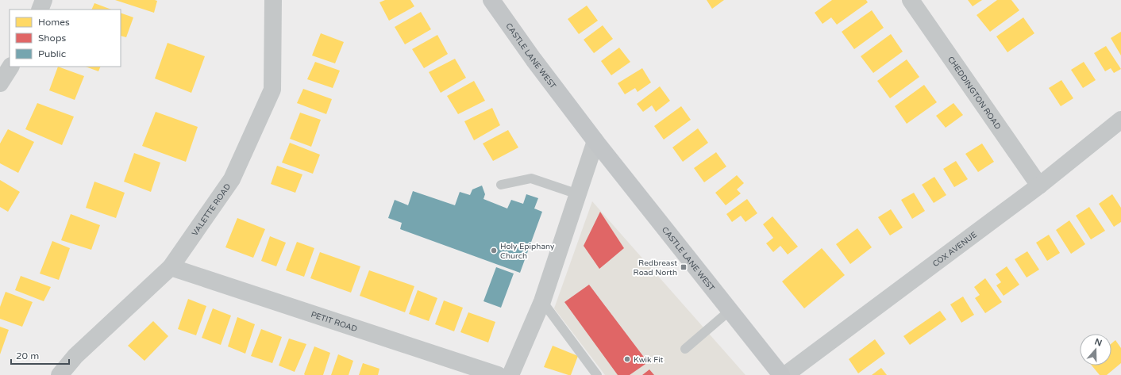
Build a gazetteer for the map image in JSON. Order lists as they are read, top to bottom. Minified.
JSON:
{"streets":{"main road":["CASTLE LANE WEST"],"street":["CHEDDINGTON ROAD","VALETTE ROAD","COX AVENUE","PETIT ROAD"]},"crossings":[["CHEDDINGTON ROAD","COX AVENUE"],["VALETTE ROAD","PETIT ROAD"]],"places":{"other":["Holy Epiphany Church","Kwik Fit"],"transit":["Redbreast Road North"]},"legend":["Homes","Shops","Public"],"scale_bar":"20 m","north":"top"}
